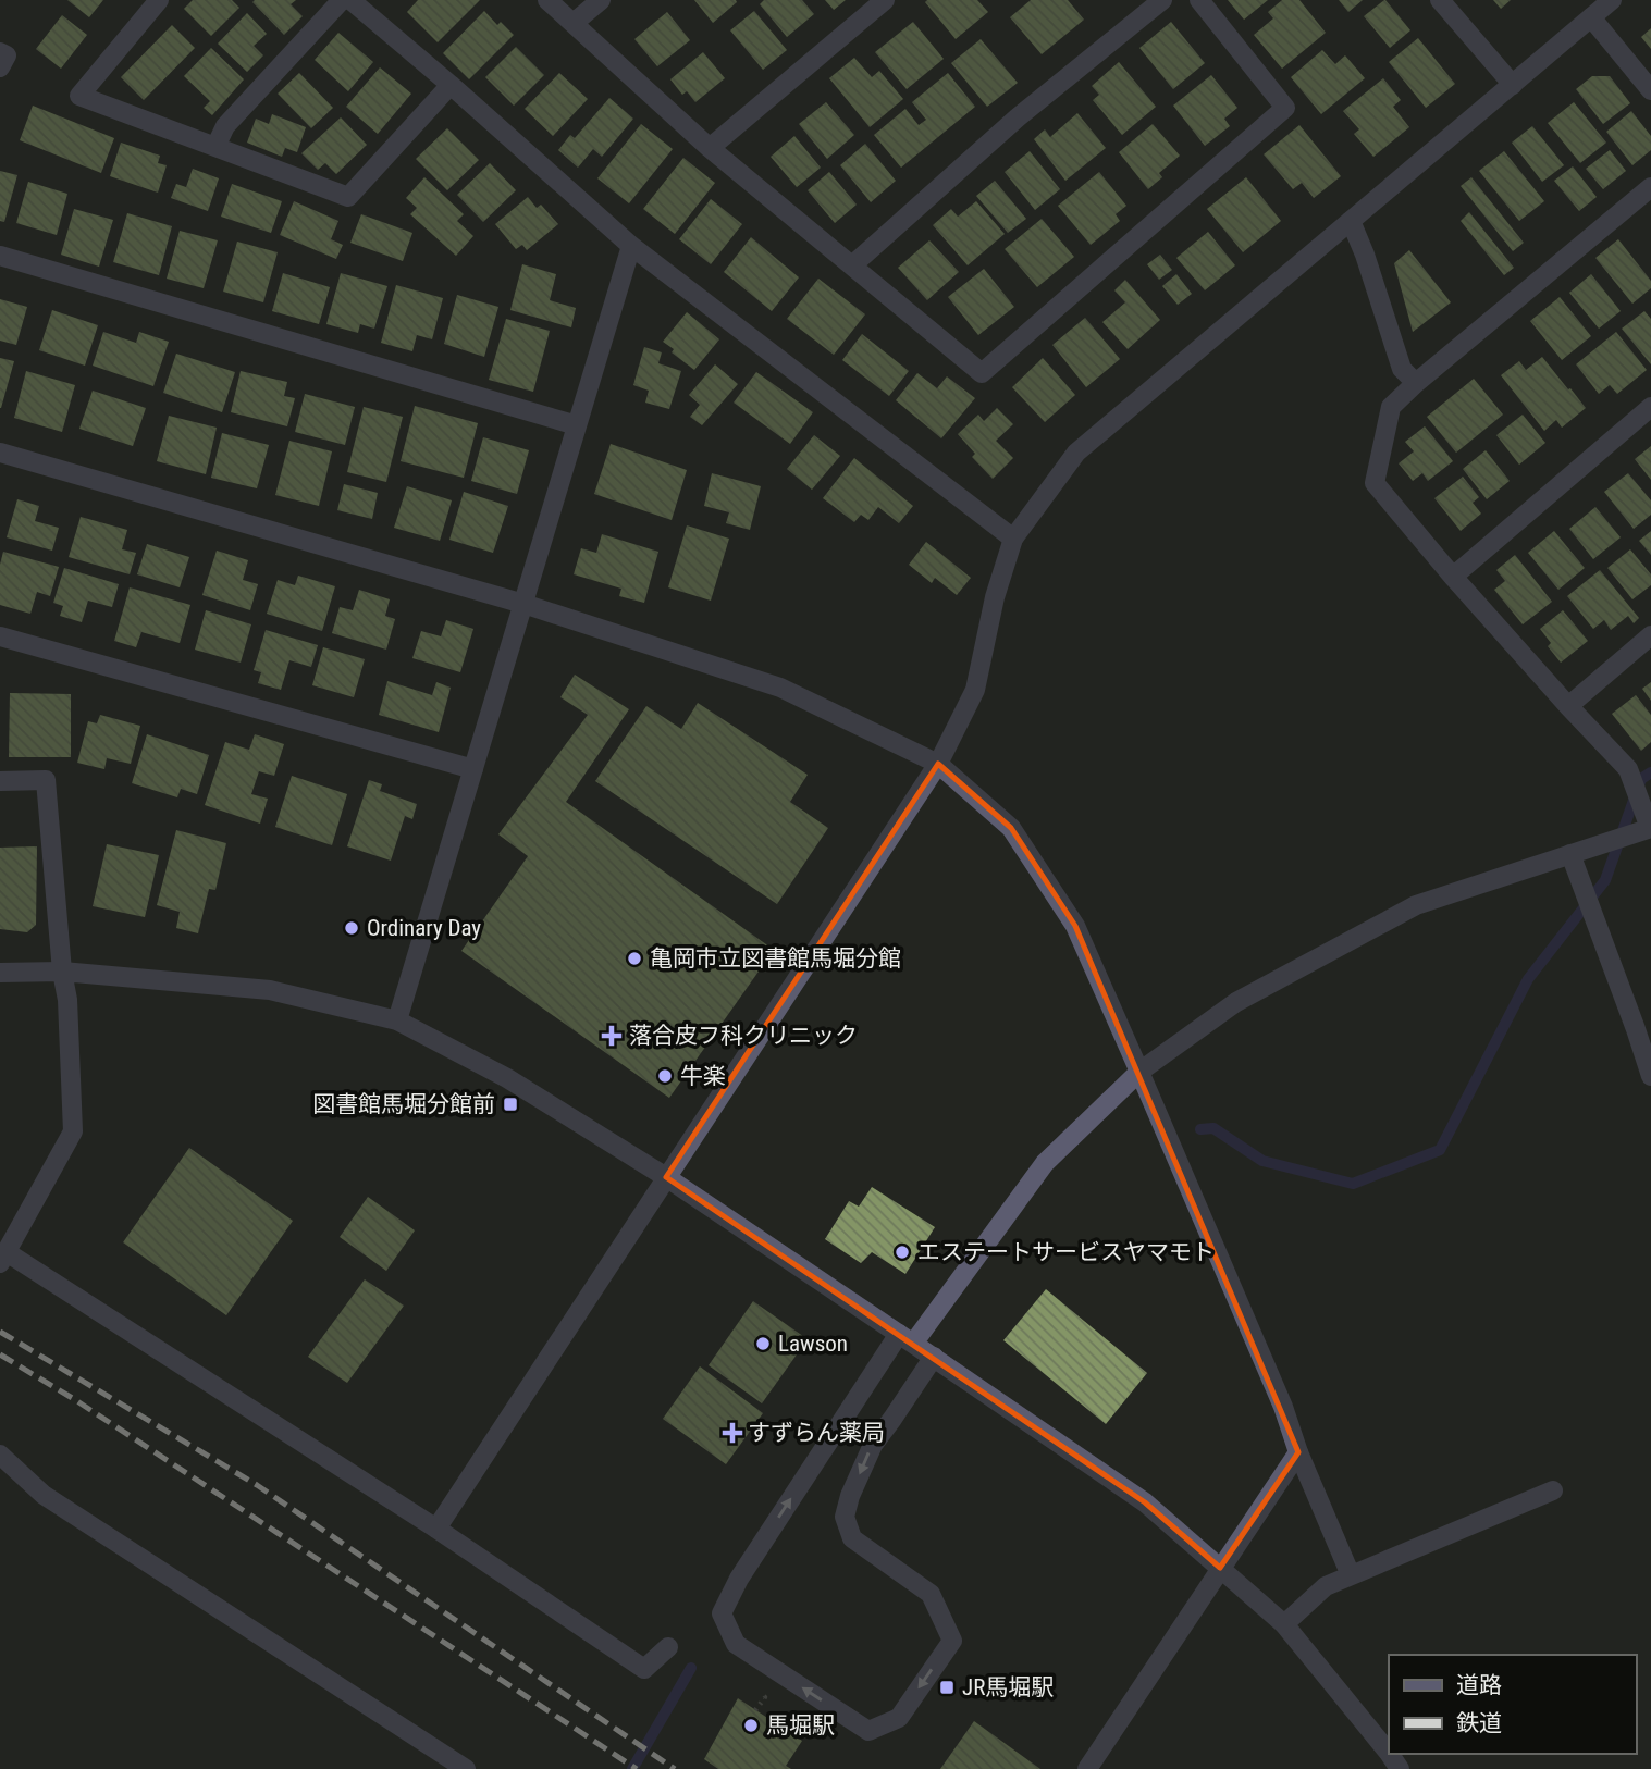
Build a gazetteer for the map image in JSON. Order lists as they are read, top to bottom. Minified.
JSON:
{"places":{"other":["Ordinary Day","亀岡市立図書館馬堀分館","牛楽","エステートサービスヤマモト","Lawson","馬堀駅"],"health":["落合皮フ科クリニック","すずらん薬局"],"transit":["図書館馬堀分館前","JR馬堀駅"]},"legend":["道路","鉄道"]}
